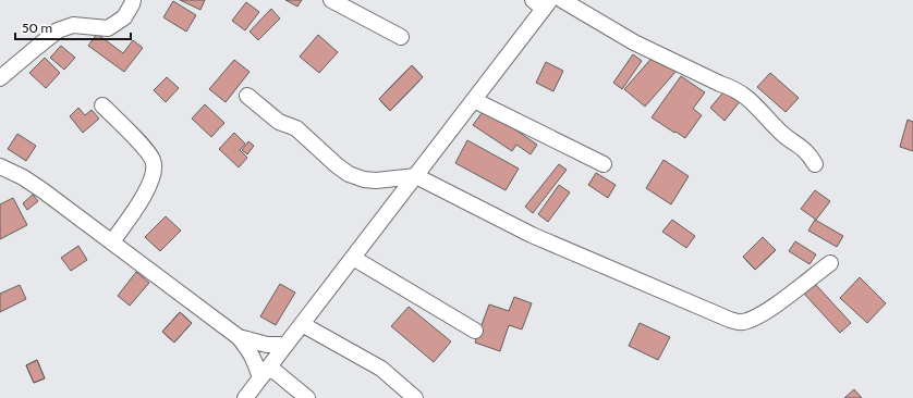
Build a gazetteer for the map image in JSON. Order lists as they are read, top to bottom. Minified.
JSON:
{"scale_bar":"50 m"}
